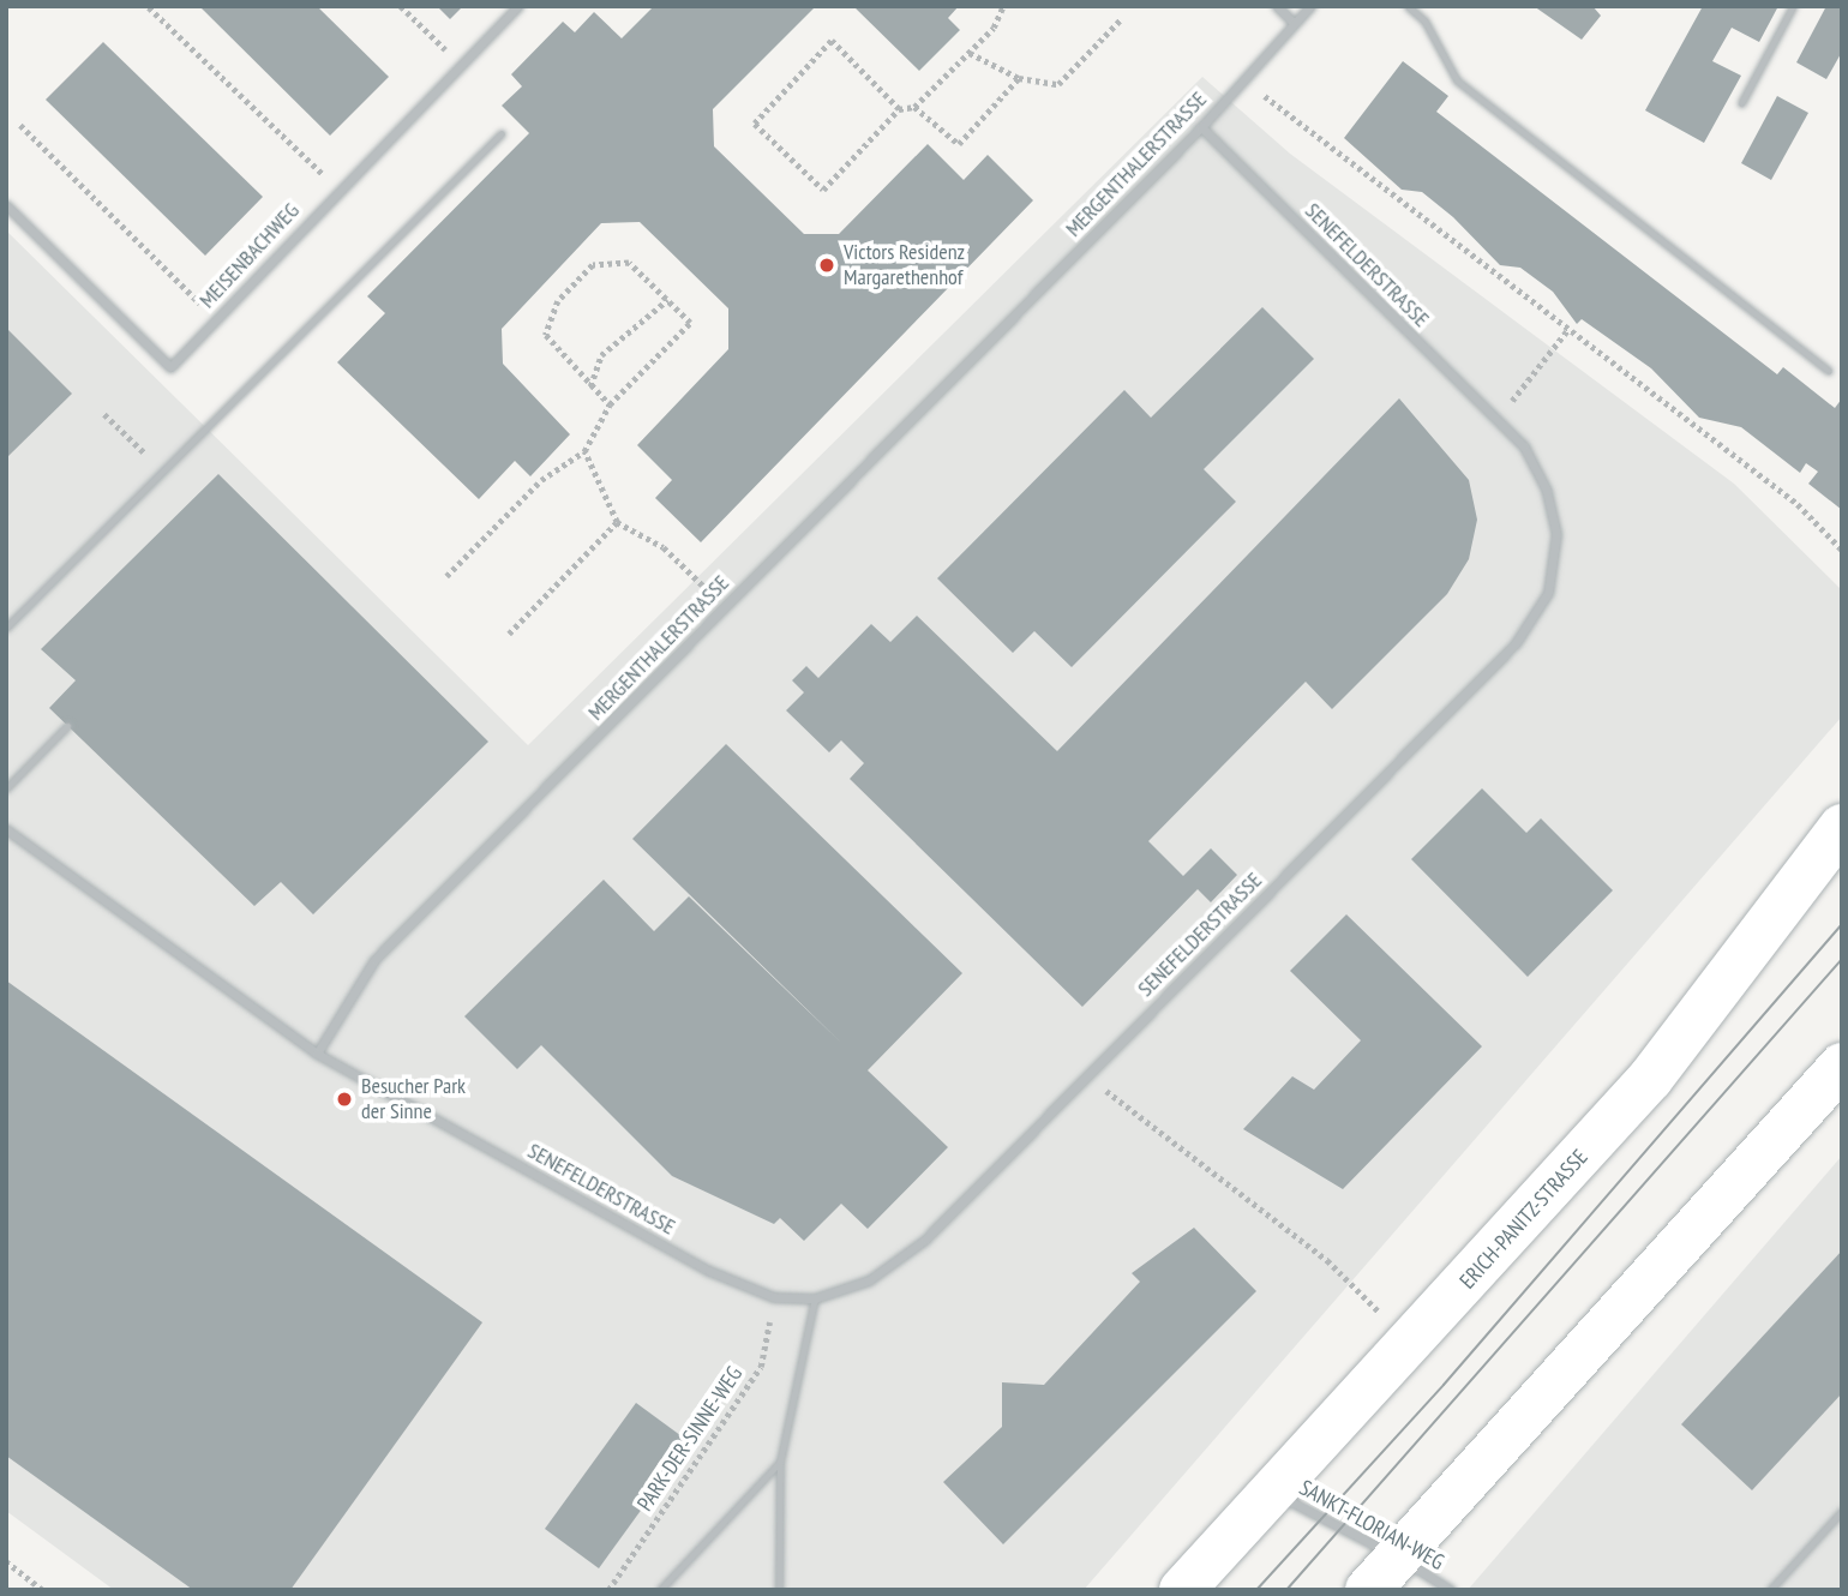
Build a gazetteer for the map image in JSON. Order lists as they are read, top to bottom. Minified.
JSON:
{"streets":{"main road":["ERICH-PANITZ-STRASSE"],"street":["MERGENTHALERSTRASSE","MEISENBACHWEG","SENEFELDERSTRASSE","SANKT-FLORIAN-WEG"],"path":["PARK-DER-SINNE-WEG"]},"crossings":[["MERGENTHALERSTRASSE","SENEFELDERSTRASSE"],["SENEFELDERSTRASSE","PARK-DER-SINNE-WEG"],["ERICH-PANITZ-STRASSE","SANKT-FLORIAN-WEG"]],"places":["Victors Residenz Margarethenhof","Besucher Park der Sinne"]}
